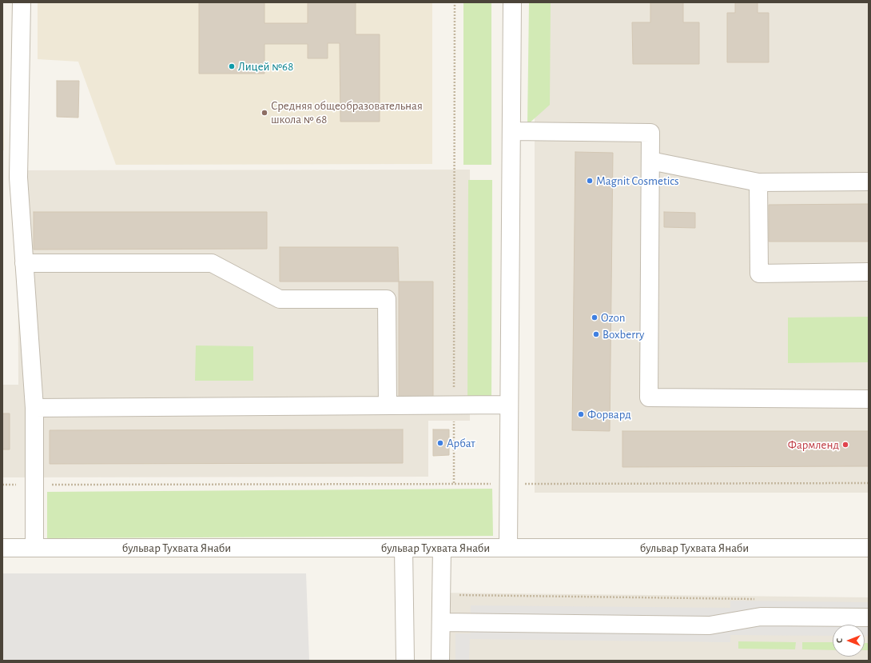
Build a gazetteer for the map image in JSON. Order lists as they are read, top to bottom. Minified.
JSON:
{"streets":{"street":["бульвар Тухвата Янаби"]},"places":["Лицей №68","Средняя общеобразовательная школа № 68","Magnit Cosmetics","Ozon","Boxberry","Форвард","Арбат","Фармленд"],"north":"left"}
